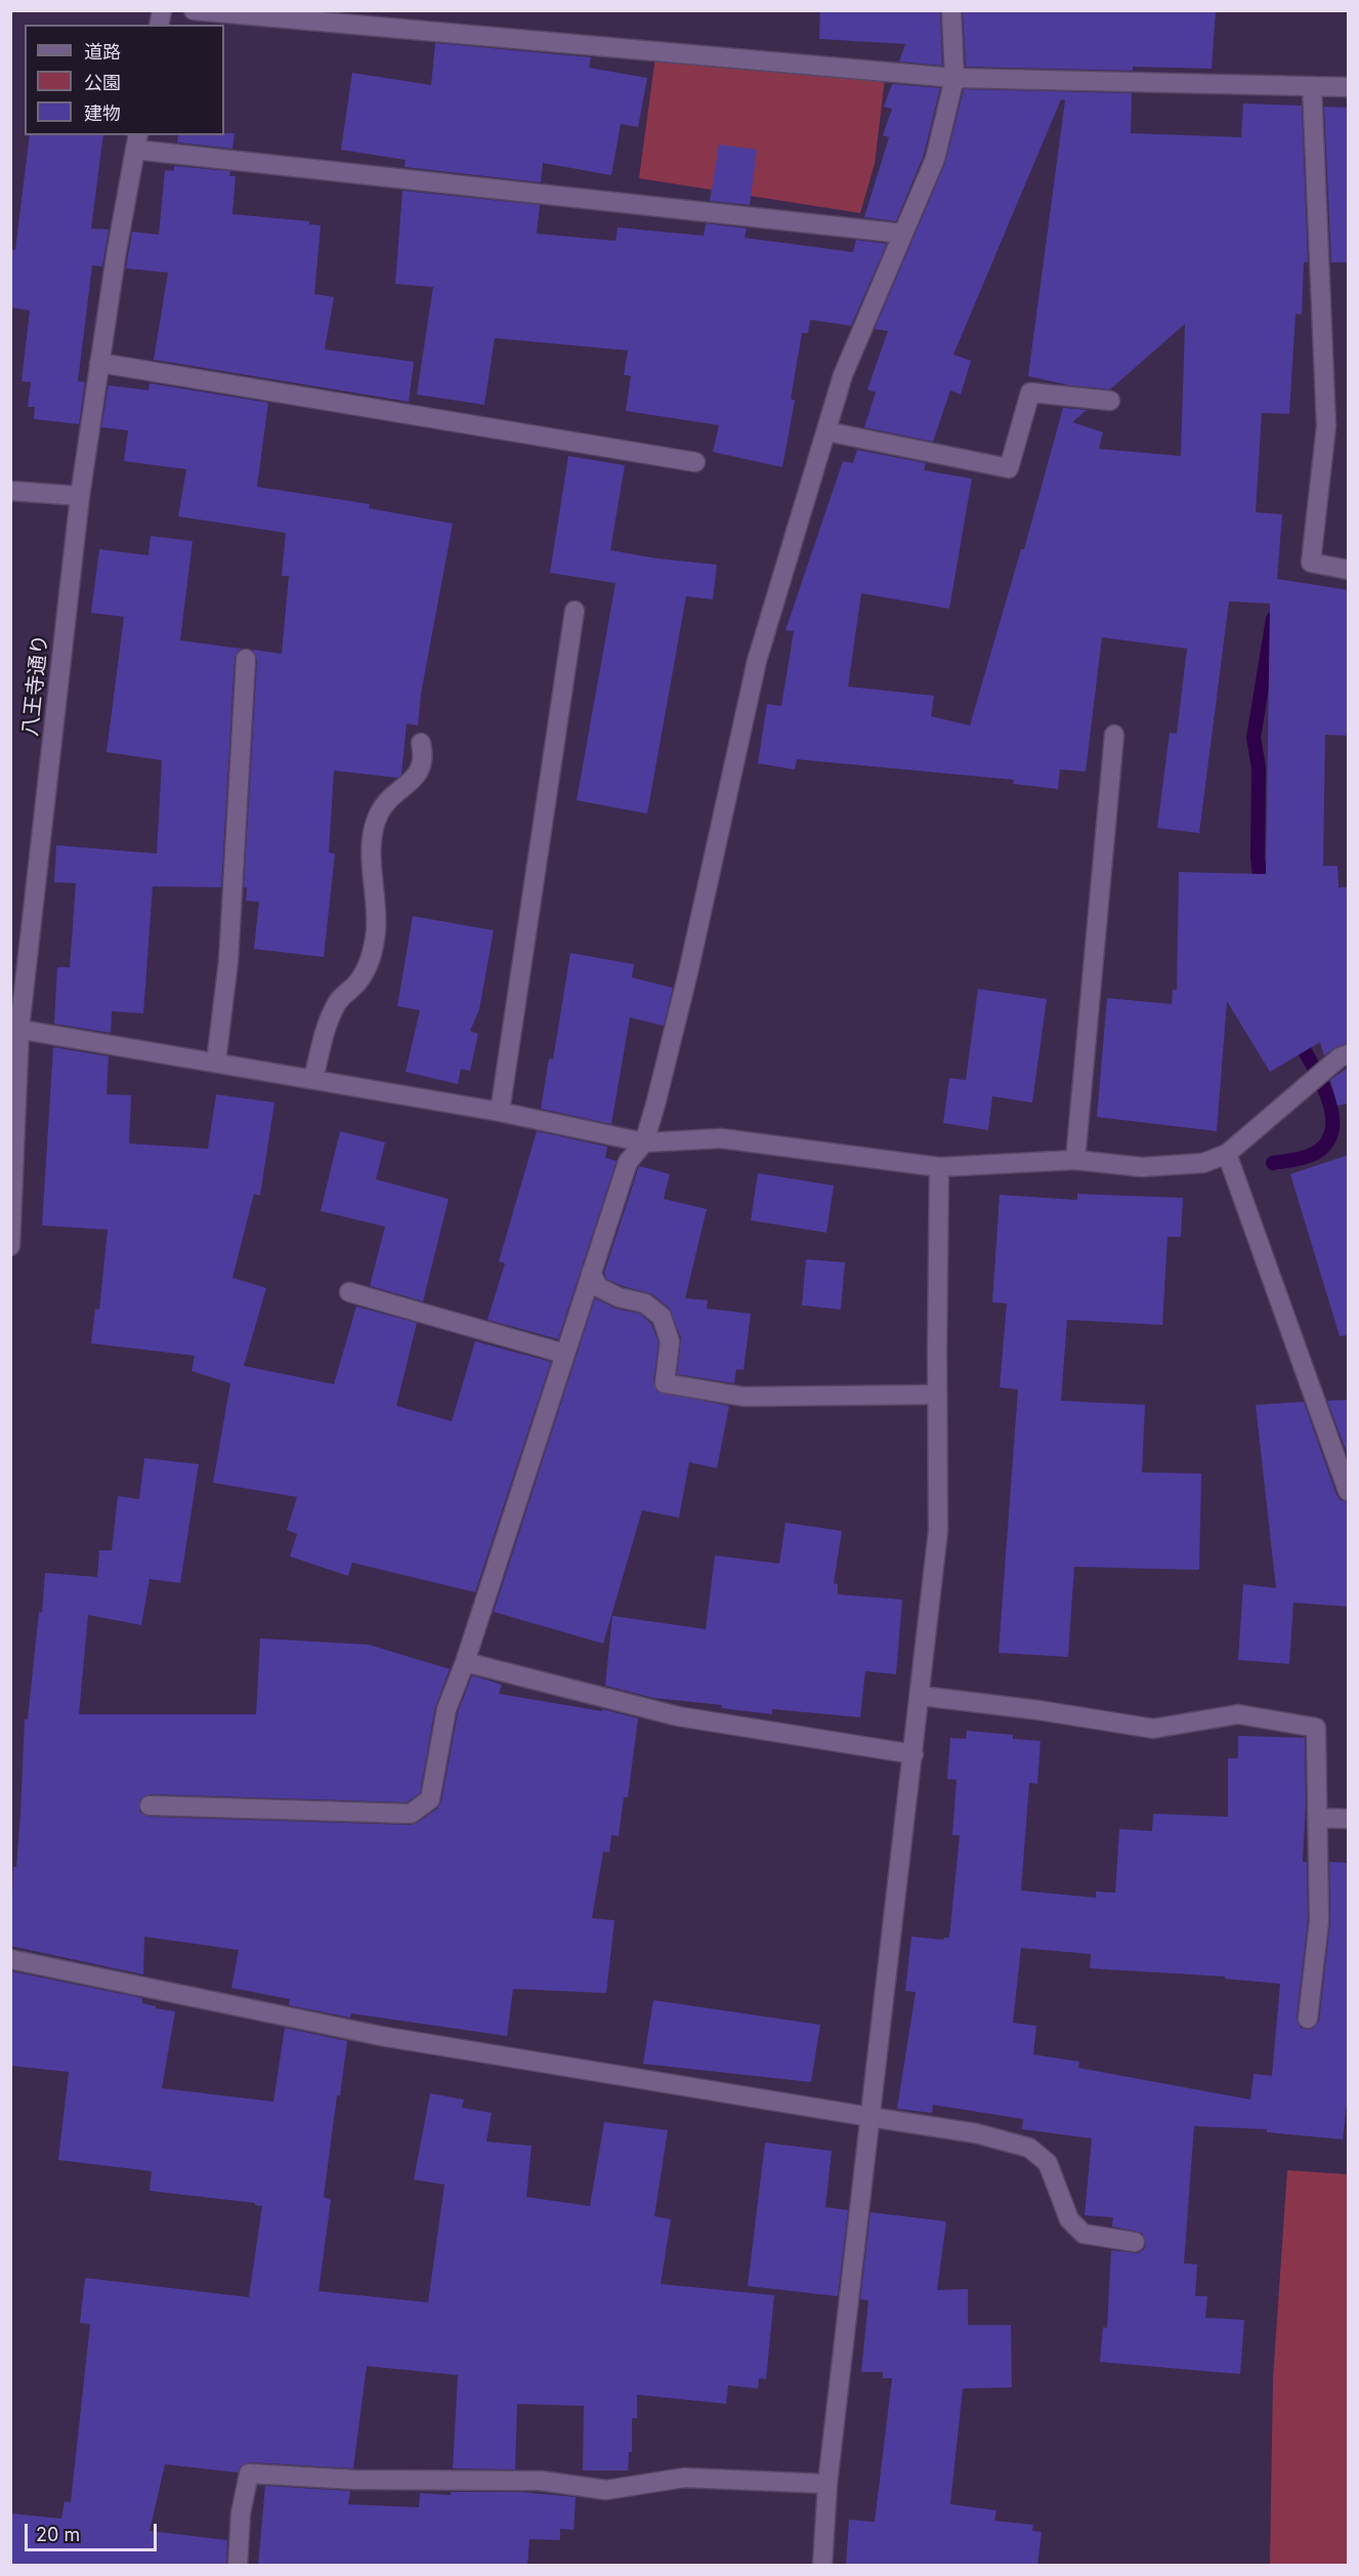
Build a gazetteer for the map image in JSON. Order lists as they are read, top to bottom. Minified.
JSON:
{"streets":{"street":["八王寺通り"]},"legend":["道路","公園","建物"],"scale_bar":"20 m"}
